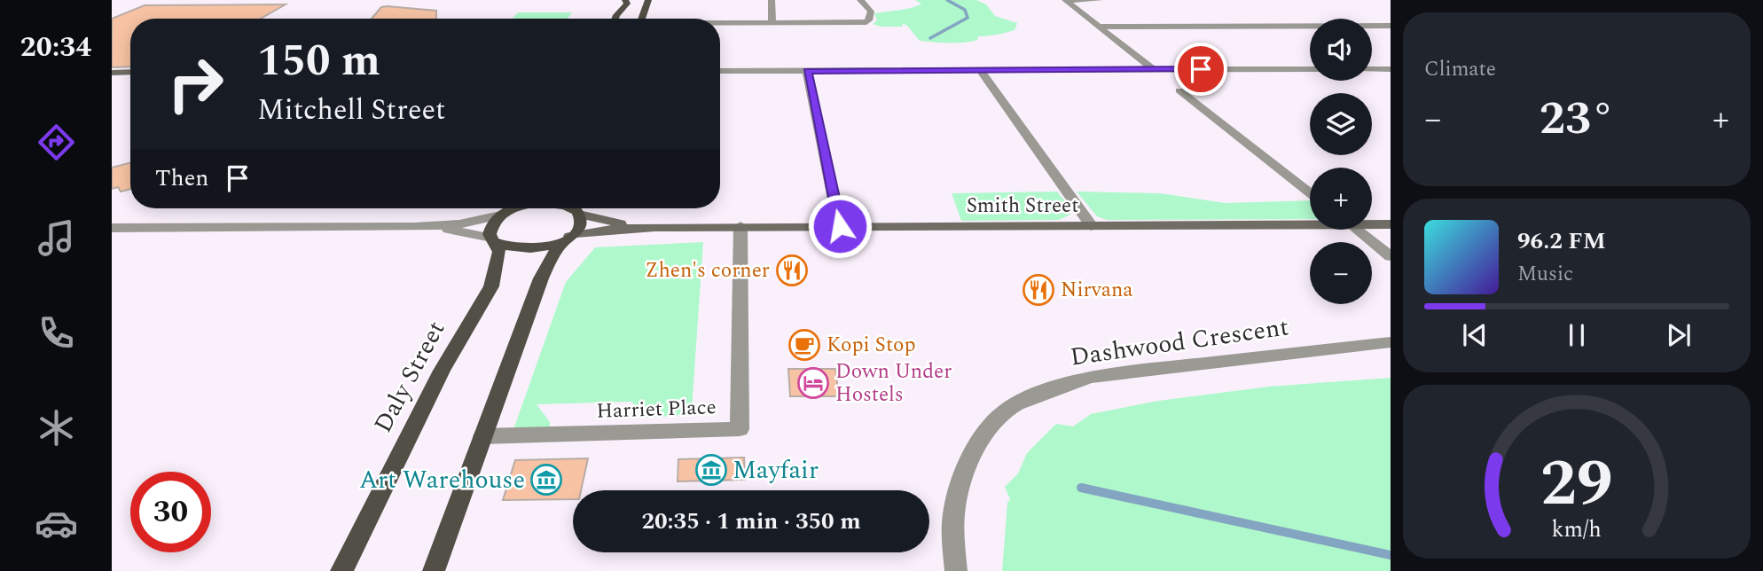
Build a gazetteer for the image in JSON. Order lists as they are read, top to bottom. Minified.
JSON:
{"streets":{"main road":["Daly Street"],"street":["Smith Street","Dashwood Crescent","Harriet Place"]},"crossings":[["Smith Street","Harriet Place"]],"places":{"restaurant":["Zhen's corner","Nirvana"],"cafe":["Kopi Stop"],"hotel":["Down Under Hostels"],"museum":["Mayfair","Art Warehouse"]},"page":{"tabs":"20:34","tile":"Climate","map_buttons":["+","−"],"turn":["150 m","Mitchell Street"],"heat":["−","23°","+"],"then":"Then","song":["96.2 FM","Music"],"limit":"30","trip":"20:35 · 1 min · 350 m","gauge":["29","km/h"]}}
